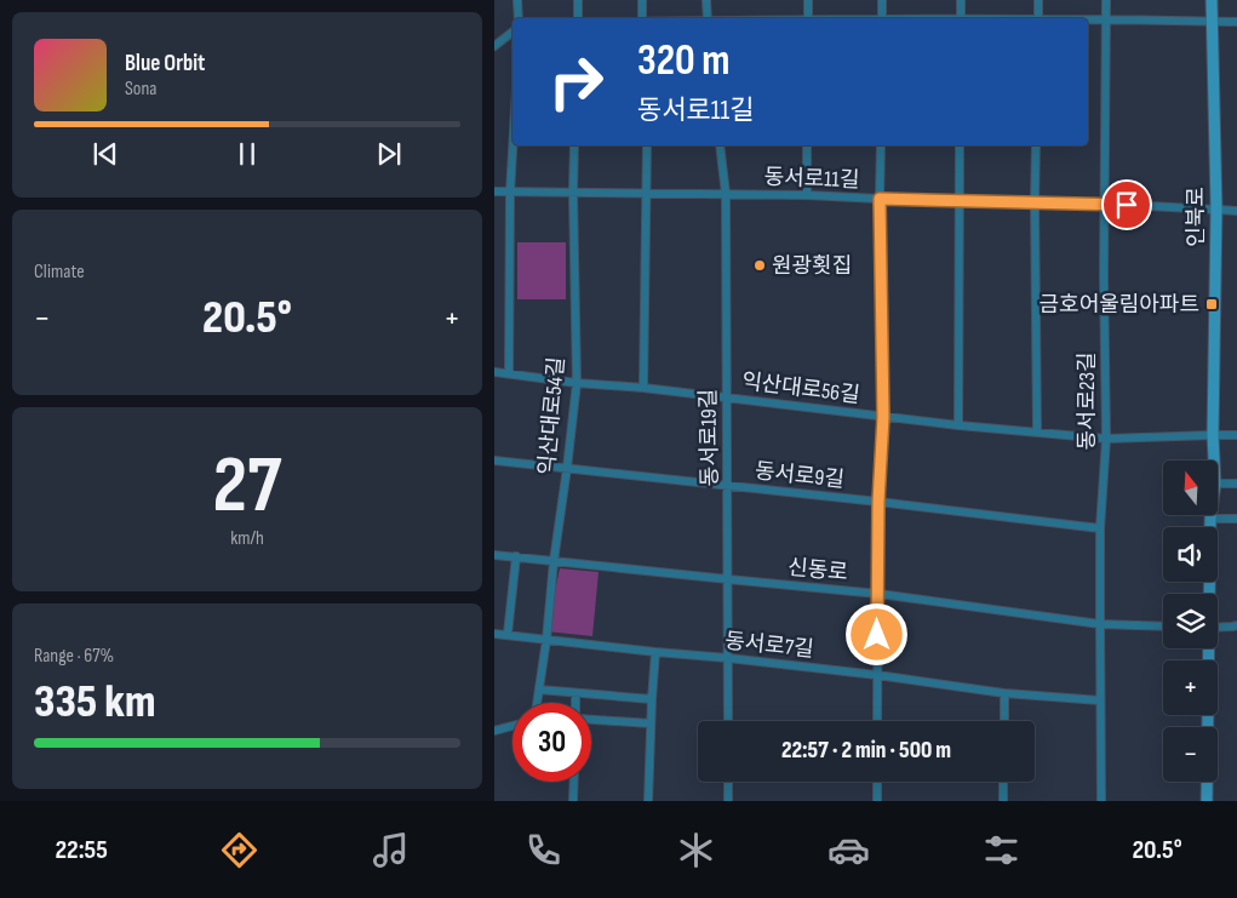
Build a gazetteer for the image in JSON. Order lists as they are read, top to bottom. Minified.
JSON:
{"streets":{"street":["동서로11길","인북로","익산대로56길","동서로23길","익산대로54길","동서로19길","동서로9길","신동로","동서로7길"]},"crossings":[["동서로11길","인북로"],["동서로11길","동서로23길"],["동서로11길","익산대로54길"],["동서로11길","동서로19길"],["인북로","익산대로56길"],["익산대로56길","동서로23길"],["익산대로56길","익산대로54길"],["익산대로56길","동서로19길"],["동서로23길","동서로9길"],["동서로23길","신동로"],["동서로23길","동서로7길"],["익산대로54길","동서로9길"],["익산대로54길","신동로"],["익산대로54길","동서로7길"],["동서로19길","동서로9길"],["동서로19길","신동로"],["동서로19길","동서로7길"]],"places":{"other":["원광횟집"],"transit":["금호어울림아파트"]},"north":"top","page":{"turn":["320 m","동서로11길"],"song":["Blue Orbit","Sona"],"tile":["Climate",["27","km/h"],["Range · 67%","335 km"]],"heat":["−","20.5°","+"],"map_buttons":["+","−"],"limit":"30","trip":"22:57 · 2 min · 500 m","tabs":["22:55","20.5°"]}}
